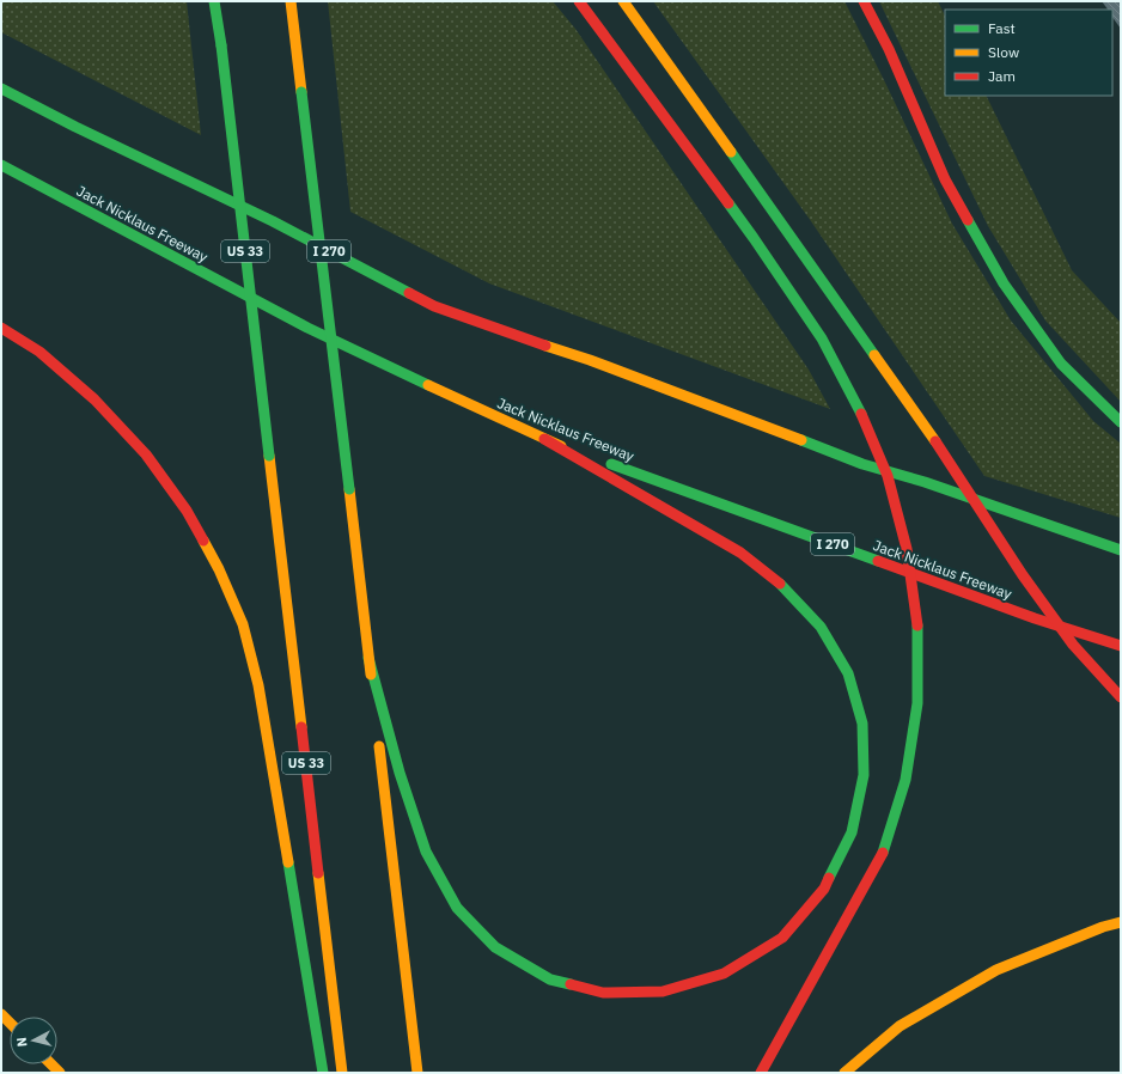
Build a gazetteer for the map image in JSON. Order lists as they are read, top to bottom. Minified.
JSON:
{"streets":{"highway":["Jack Nicklaus Freeway","US 33","I 270"]},"legend":["Fast","Slow","Jam"],"north":"left"}
